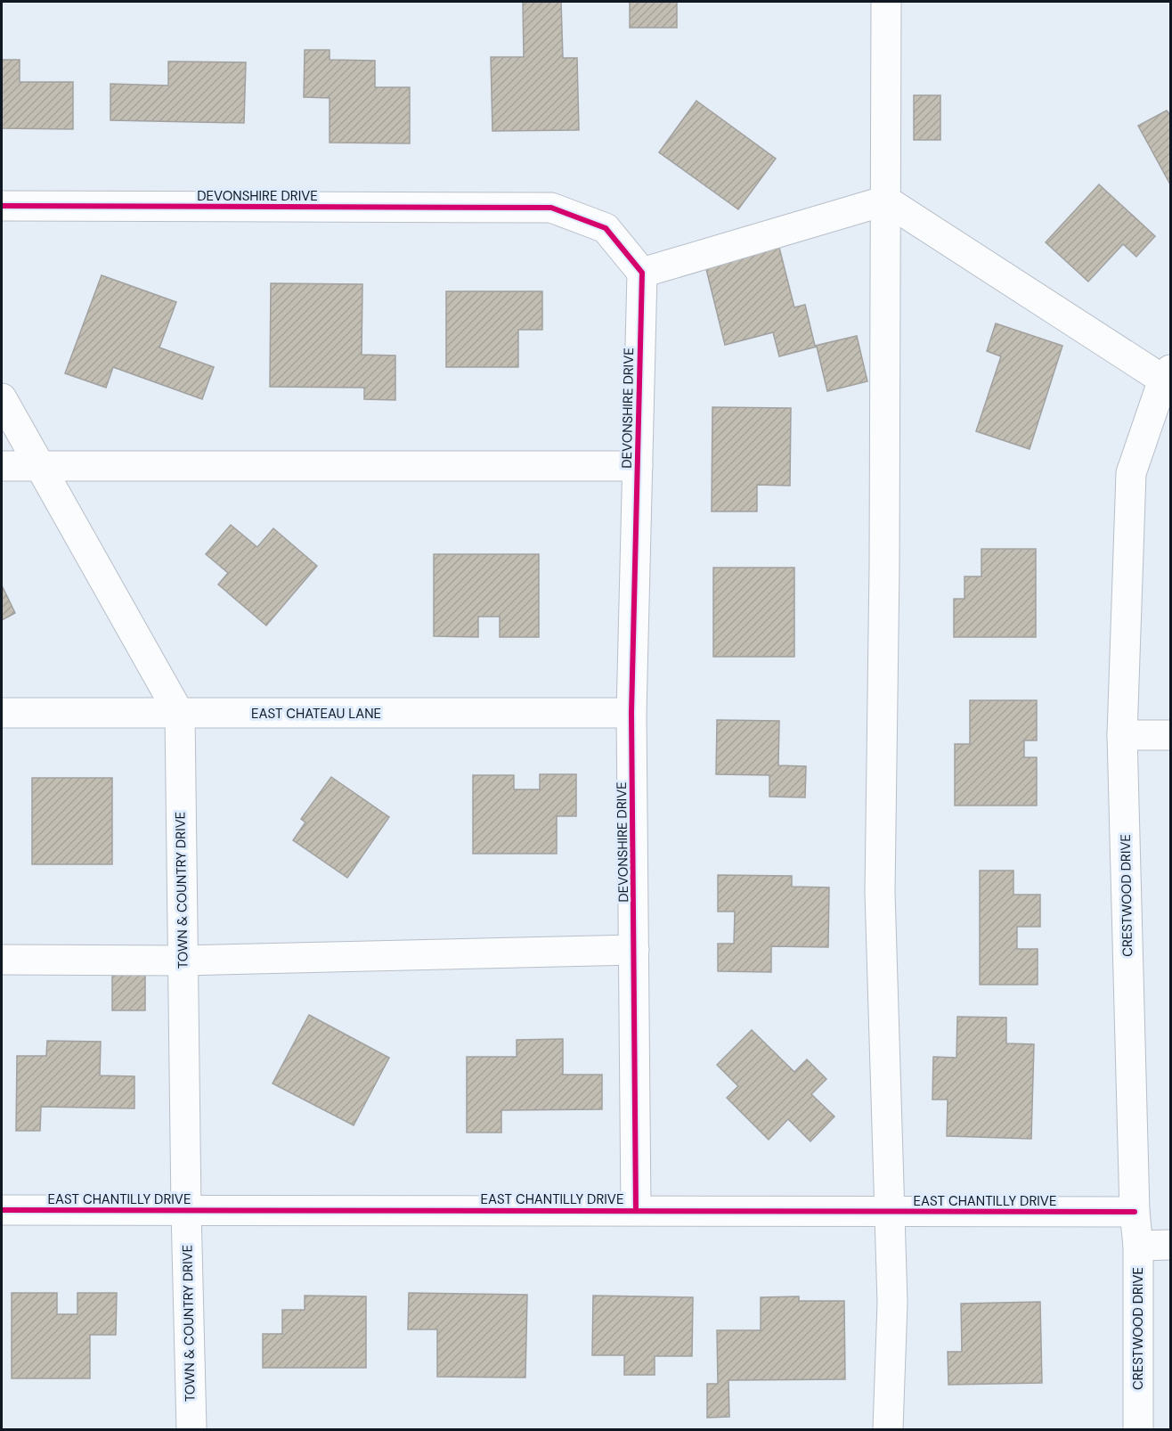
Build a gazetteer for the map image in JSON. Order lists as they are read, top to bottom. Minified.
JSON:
{"streets":{"street":["DEVONSHIRE DRIVE","EAST CHATEAU LANE","TOWN & COUNTRY DRIVE","CRESTWOOD DRIVE","EAST CHANTILLY DRIVE"]},"crossings":[["DEVONSHIRE DRIVE","EAST CHATEAU LANE"],["DEVONSHIRE DRIVE","EAST CHANTILLY DRIVE"],["EAST CHATEAU LANE","TOWN & COUNTRY DRIVE"],["TOWN & COUNTRY DRIVE","EAST CHANTILLY DRIVE"],["CRESTWOOD DRIVE","EAST CHANTILLY DRIVE"]]}
